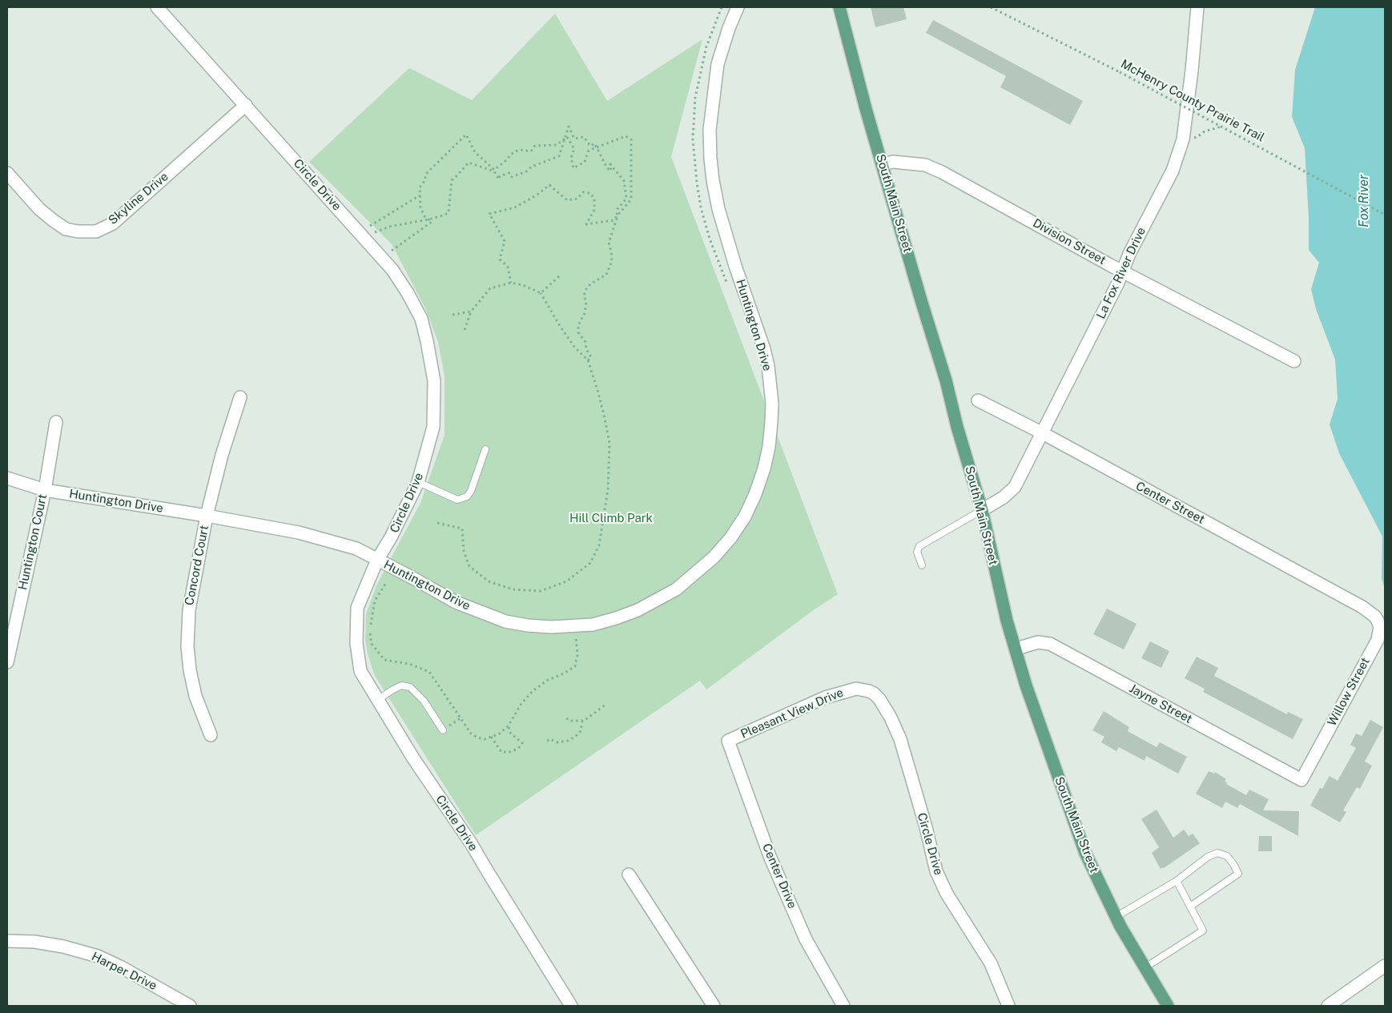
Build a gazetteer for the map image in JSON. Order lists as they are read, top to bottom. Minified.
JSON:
{"streets":{"main road":["South Main Street"],"street":["Circle Drive","Skyline Drive","Division Street","La Fox River Drive","Huntington Drive","Center Street","Huntington Court","Concord Court","Willow Street","Jayne Street","Pleasant View Drive","Center Drive","Harper Drive"],"path":["McHenry County Prairie Trail"]},"crossings":[["Circle Drive","Skyline Drive"],["Circle Drive","Huntington Drive"],["Circle Drive","Pleasant View Drive"],["South Main Street","Division Street"],["South Main Street","La Fox River Drive"],["South Main Street","Jayne Street"],["Division Street","La Fox River Drive"],["La Fox River Drive","Center Street"],["Huntington Drive","Huntington Court"],["Huntington Drive","Concord Court"],["Center Street","Willow Street"],["Willow Street","Jayne Street"],["Pleasant View Drive","Center Drive"]],"water":["Fox River"],"parks":["Hill Climb Park"]}
